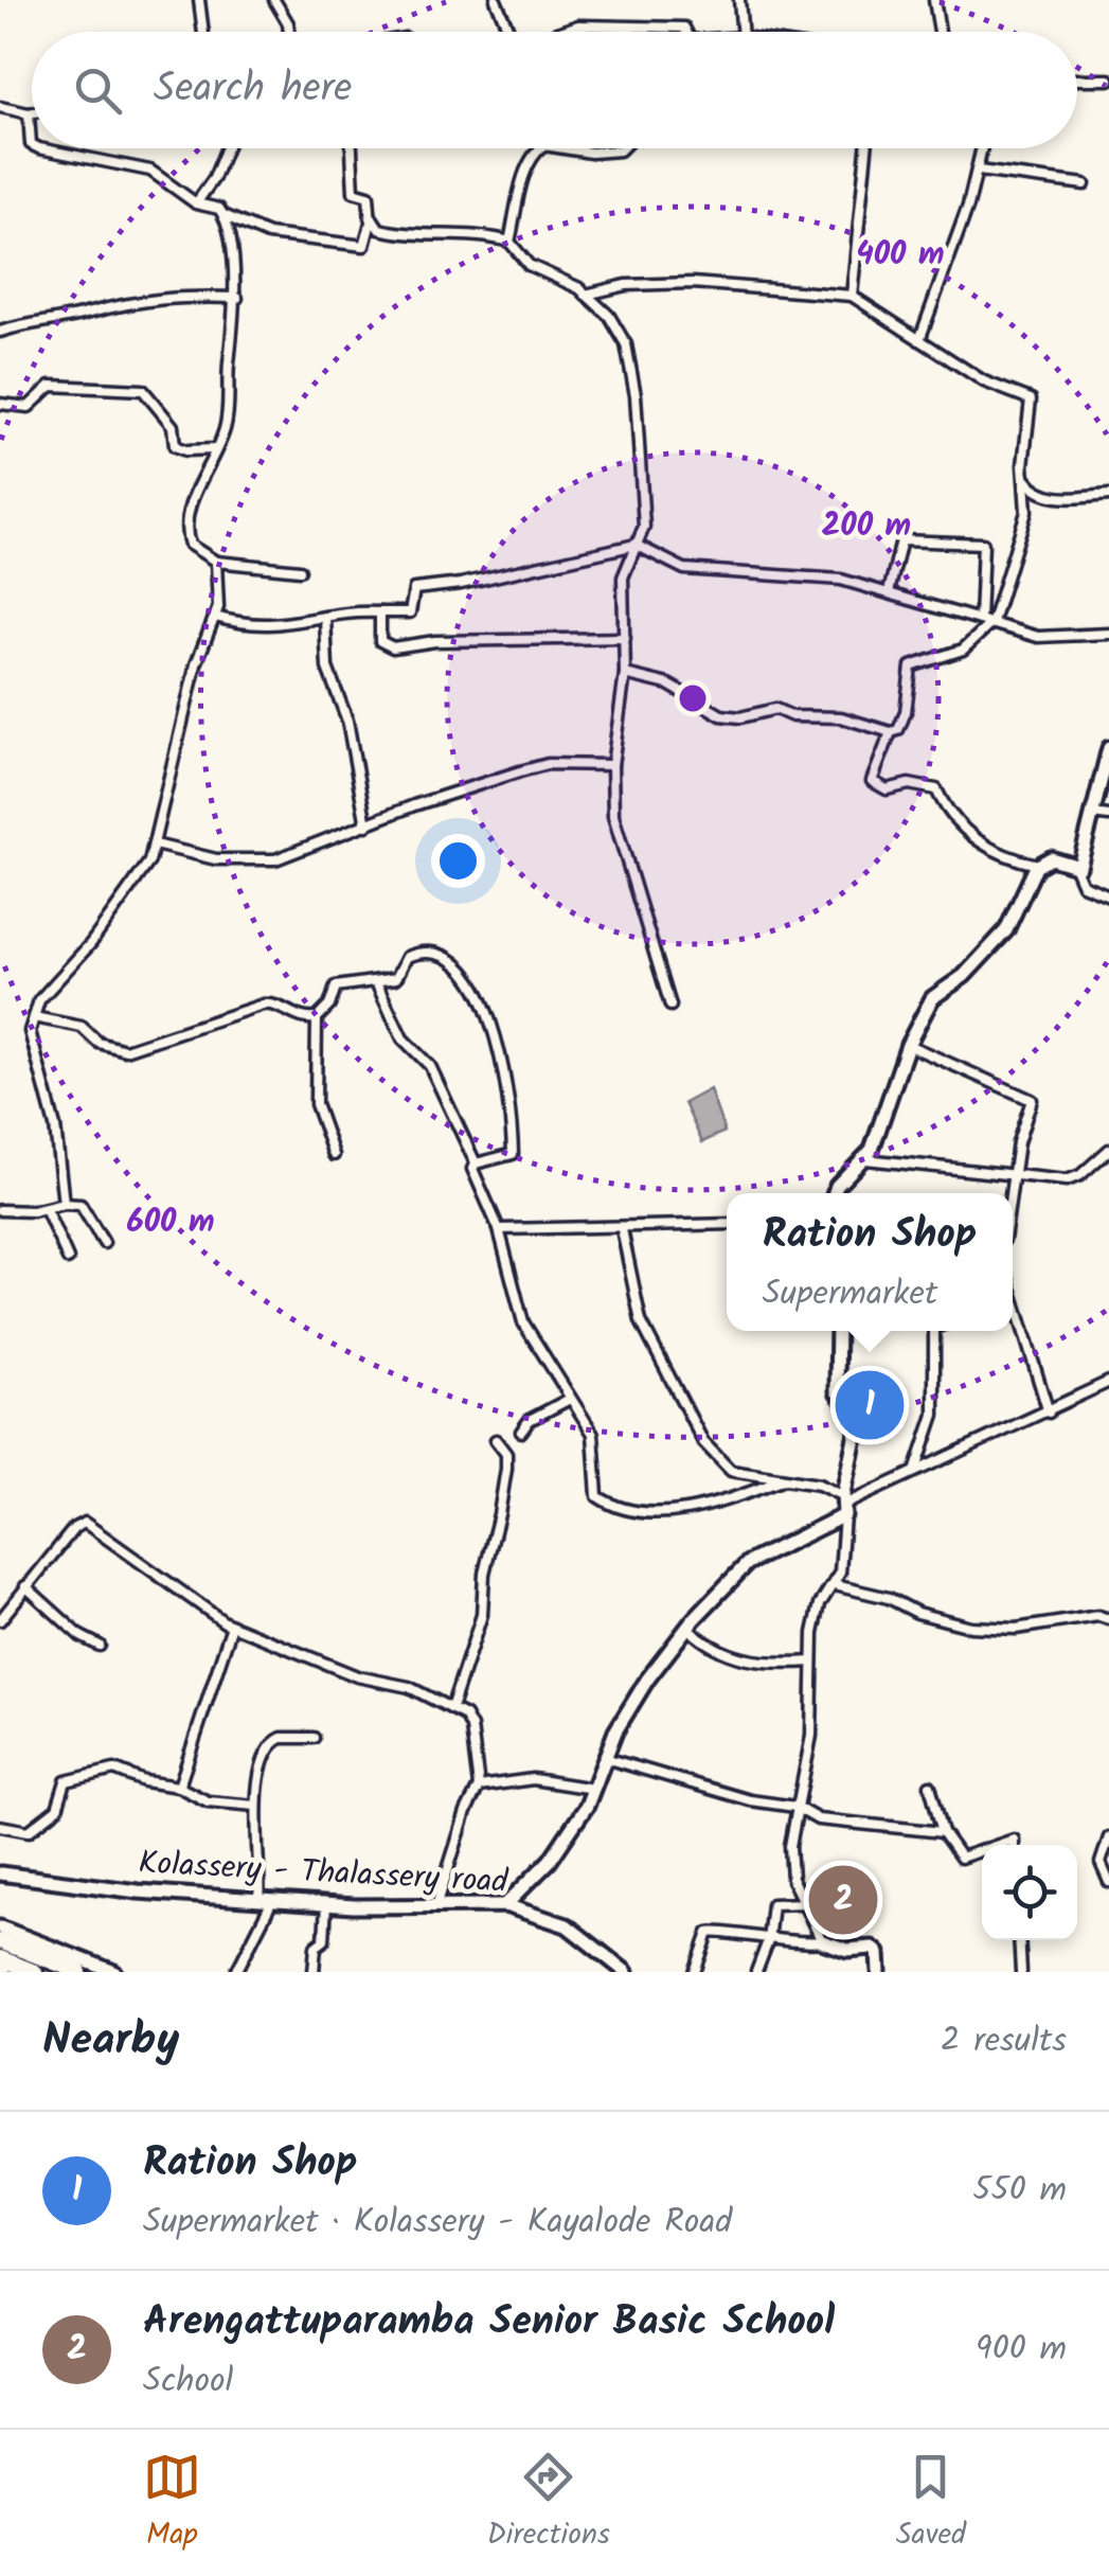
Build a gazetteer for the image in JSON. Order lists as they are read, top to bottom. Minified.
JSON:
{"streets":{"main road":["Kolassery - Thalassery road"]},"page":{"search":"Search here","popup":["Ration Shop","Supermarket"],"pins":["1","2"],"heading":["Nearby","2 results"],"list":[{"mark":"1","name":"Ration Shop","note":"Supermarket · Kolassery - Kayalode Road","value":"550 m"},{"mark":"2","name":"Arengattuparamba Senior Basic School","note":"School","value":"900 m"}],"nav":["Map","Directions","Saved"]},"rings":["400 m","200 m","600 m"]}
